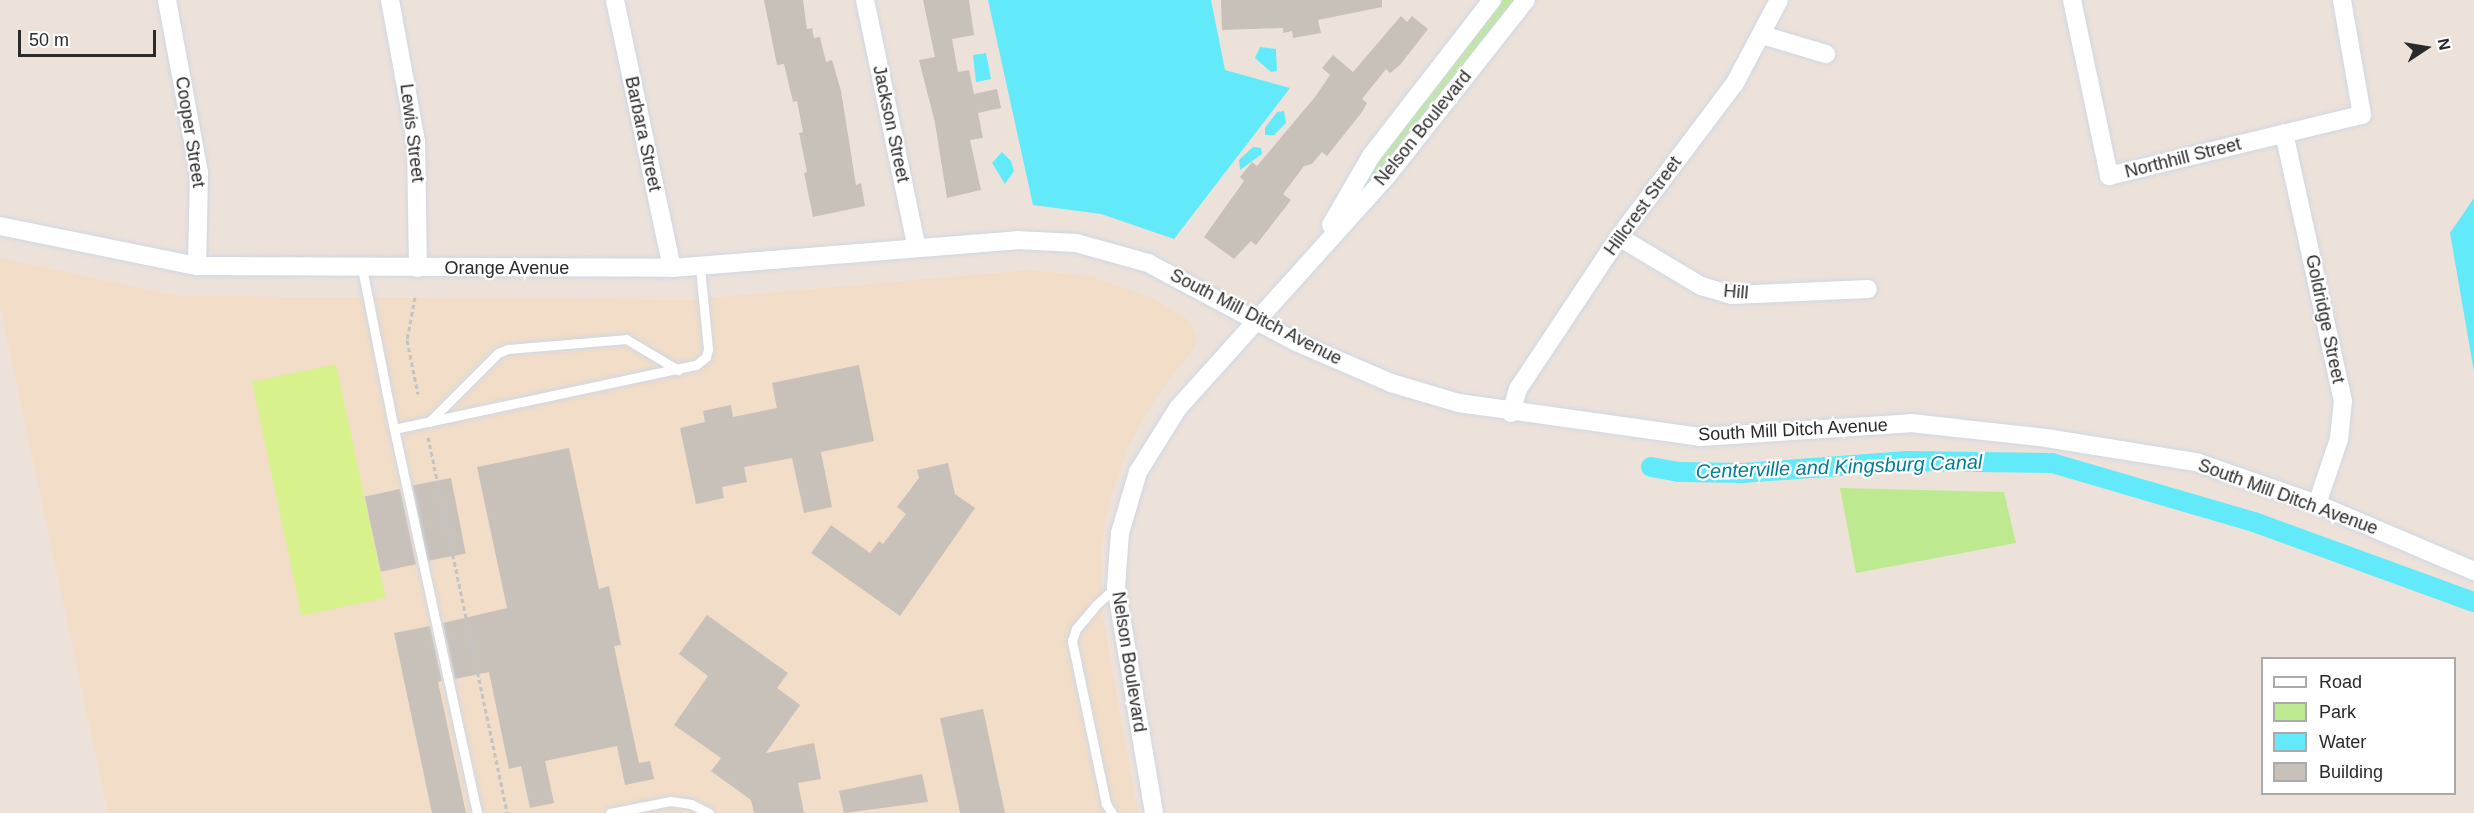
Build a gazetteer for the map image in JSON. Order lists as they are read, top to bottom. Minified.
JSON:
{"streets":{"street":["Jackson Street","Nelson Boulevard","Cooper Street","Lewis Street","Barbara Street","Northhill Street","Hillcrest Street","Orange Avenue","Hill","South Mill Ditch Avenue","Goldridge Street"]},"crossings":[["Jackson Street","Orange Avenue"],["Nelson Boulevard","South Mill Ditch Avenue"],["Cooper Street","Orange Avenue"],["Lewis Street","Orange Avenue"],["Barbara Street","Orange Avenue"],["Northhill Street","Goldridge Street"],["Hillcrest Street","Hill"],["Hillcrest Street","South Mill Ditch Avenue"],["Orange Avenue","South Mill Ditch Avenue"],["South Mill Ditch Avenue","Goldridge Street"]],"water":["Centerville and Kingsburg Canal"],"legend":["Road","Park","Water","Building"],"scale_bar":"50 m","north":"right"}
